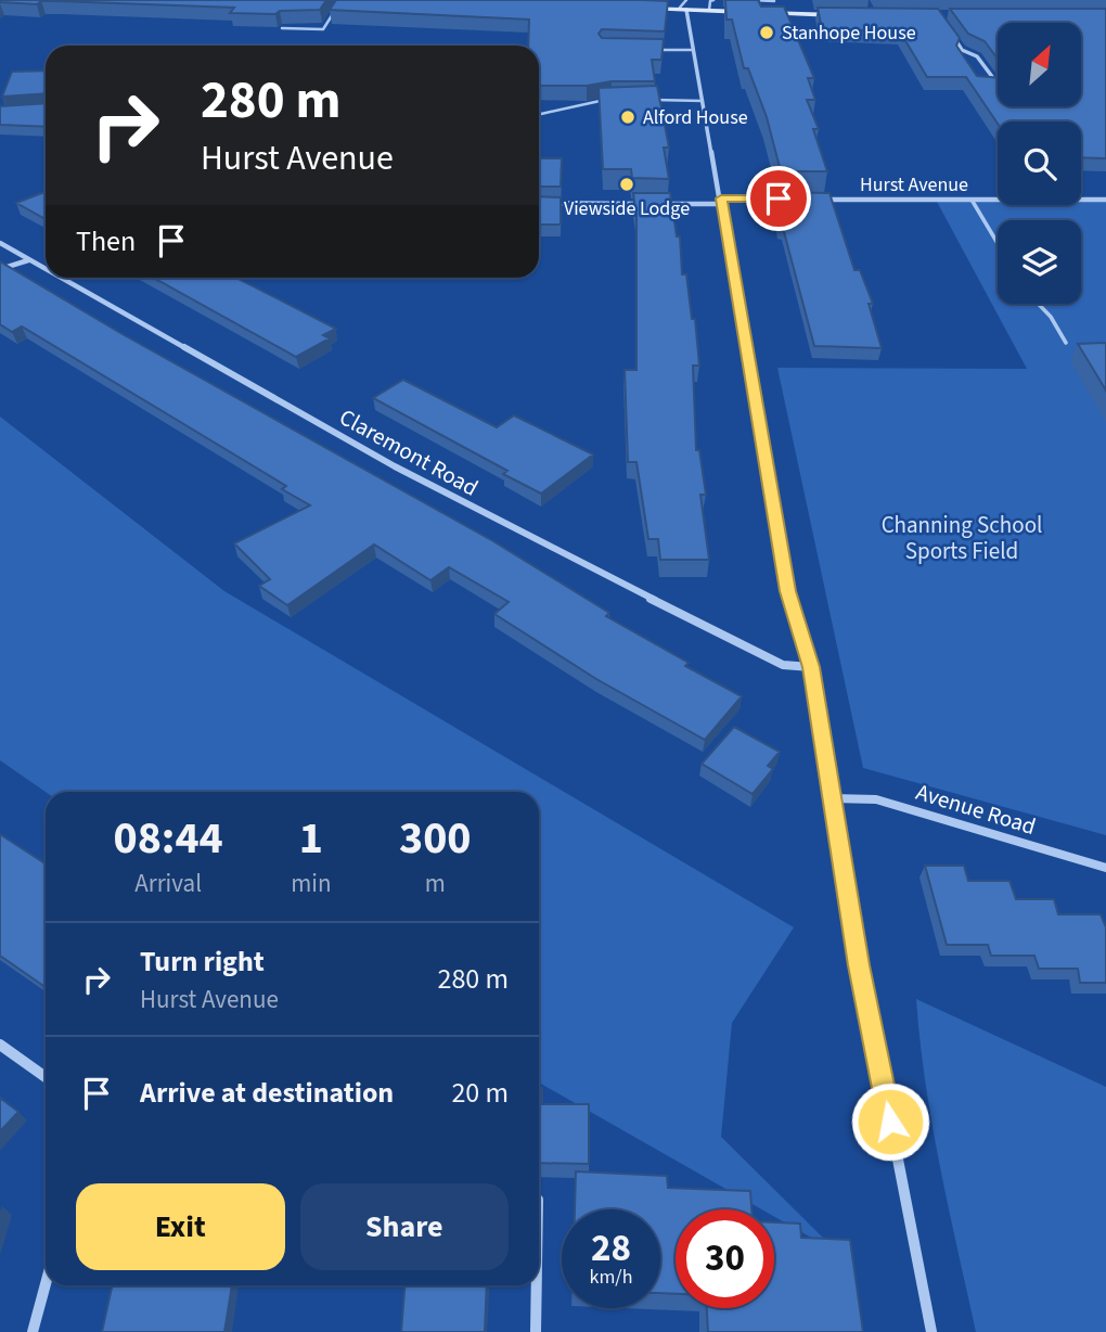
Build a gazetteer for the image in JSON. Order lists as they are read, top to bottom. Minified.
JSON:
{"streets":{"street":["Hurst Avenue","Claremont Road","Avenue Road"]},"parks":["Channing School Sports Field"],"places":["Stanhope House","Alford House","Viewside Lodge"],"north":"top right","page":{"turn":["280 m","Hurst Avenue"],"then":"Then","eta":["08:44","Arrival","1","min","300","m"],"list":[{"name":"Turn right","note":"Hurst Avenue","value":"280 m"},{"name":"Arrive at destination","value":"20 m"}],"buttons":["Exit","Share"],"speed":"28 km/h","limit":"30"}}
